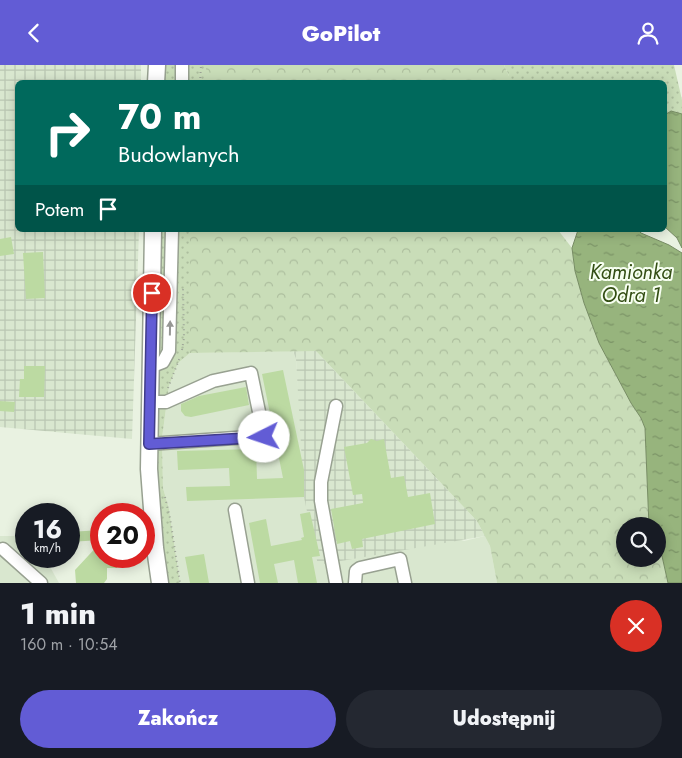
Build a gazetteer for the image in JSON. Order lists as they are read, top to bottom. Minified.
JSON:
{"water":["Kamionka Odra 1"],"page":{"header":"GoPilot","turn":["70 m","Budowlanych"],"then":"Potem","speed":"16 km/h","limit":"20","heading":["1 min","160 m · 10:54"],"buttons":["Zakończ","Udostępnij"]}}
